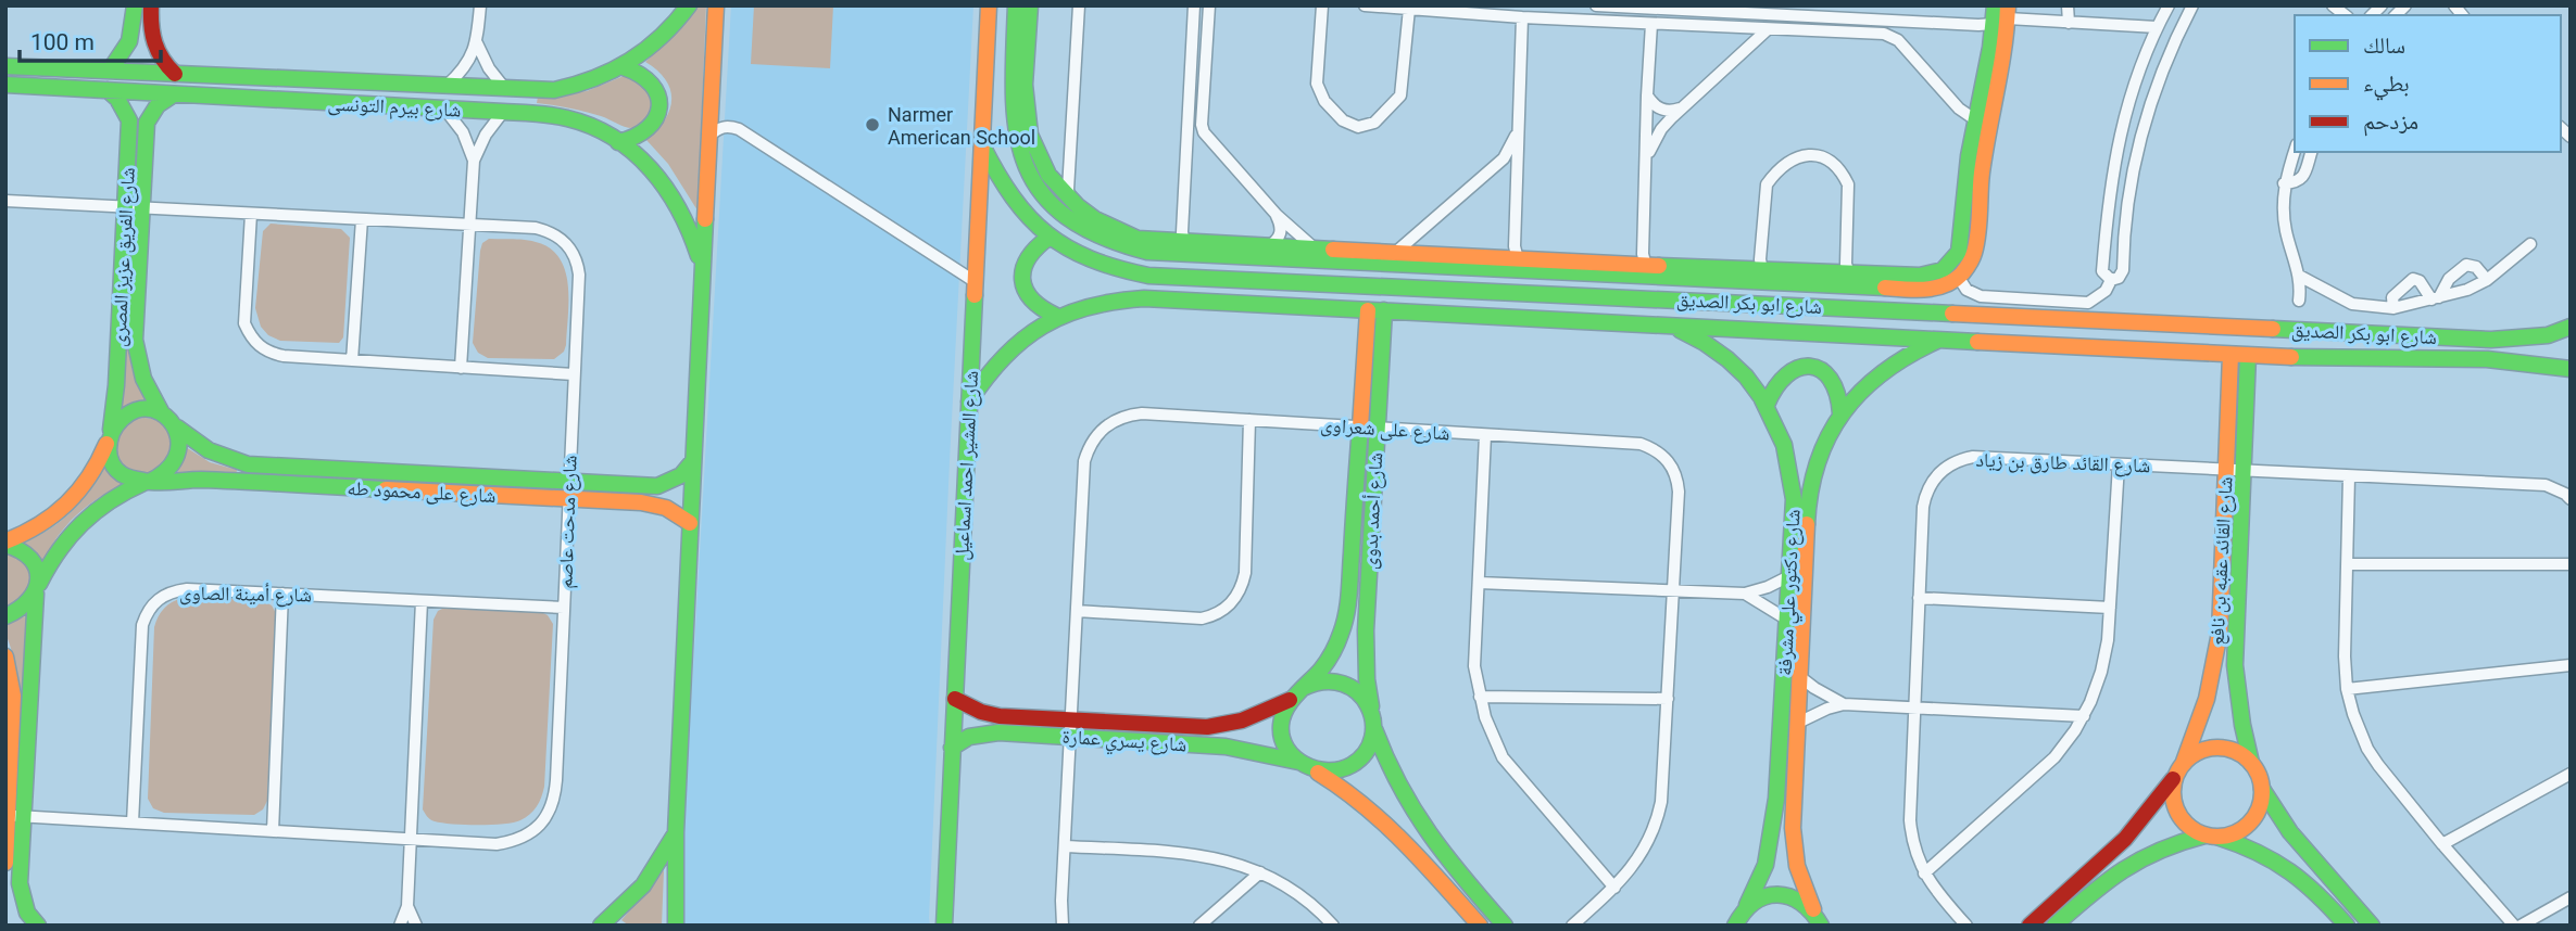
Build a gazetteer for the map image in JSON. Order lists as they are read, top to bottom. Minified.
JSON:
{"streets":{"street":["شارع بيرم التونسى","شارع الفريق عزيز المصرى","شارع ابو بكر الصديق","شارع على شعراوى","شارع القائد طارق بن زياد","شارع المشير احمد اسماعيل","شارع على محمود طه","شارع أحمد بدوى","شارع مدحت عاصم","شارع القائد عقبه بن نافع","شارع دكتور علي مشرفة","شارع أمينة الصاوى","شارع يسري عمارة"]},"crossings":[["شارع بيرم التونسى","شارع الفريق عزيز المصرى"],["شارع الفريق عزيز المصرى","شارع على محمود طه"],["شارع الفريق عزيز المصرى","شارع مدحت عاصم"],["شارع ابو بكر الصديق","شارع المشير احمد اسماعيل"],["شارع ابو بكر الصديق","شارع أحمد بدوى"],["شارع ابو بكر الصديق","شارع القائد عقبه بن نافع"],["شارع ابو بكر الصديق","شارع دكتور علي مشرفة"],["شارع على شعراوى","شارع أحمد بدوى"],["شارع على شعراوى","شارع يسري عمارة"],["شارع القائد طارق بن زياد","شارع القائد عقبه بن نافع"],["شارع المشير احمد اسماعيل","شارع يسري عمارة"],["شارع على محمود طه","شارع مدحت عاصم"],["شارع أحمد بدوى","شارع يسري عمارة"],["شارع مدحت عاصم","شارع أمينة الصاوى"]],"places":["Narmer American School"],"legend":["سالك","بطيء","مزدحم"],"scale_bar":"100 m"}
